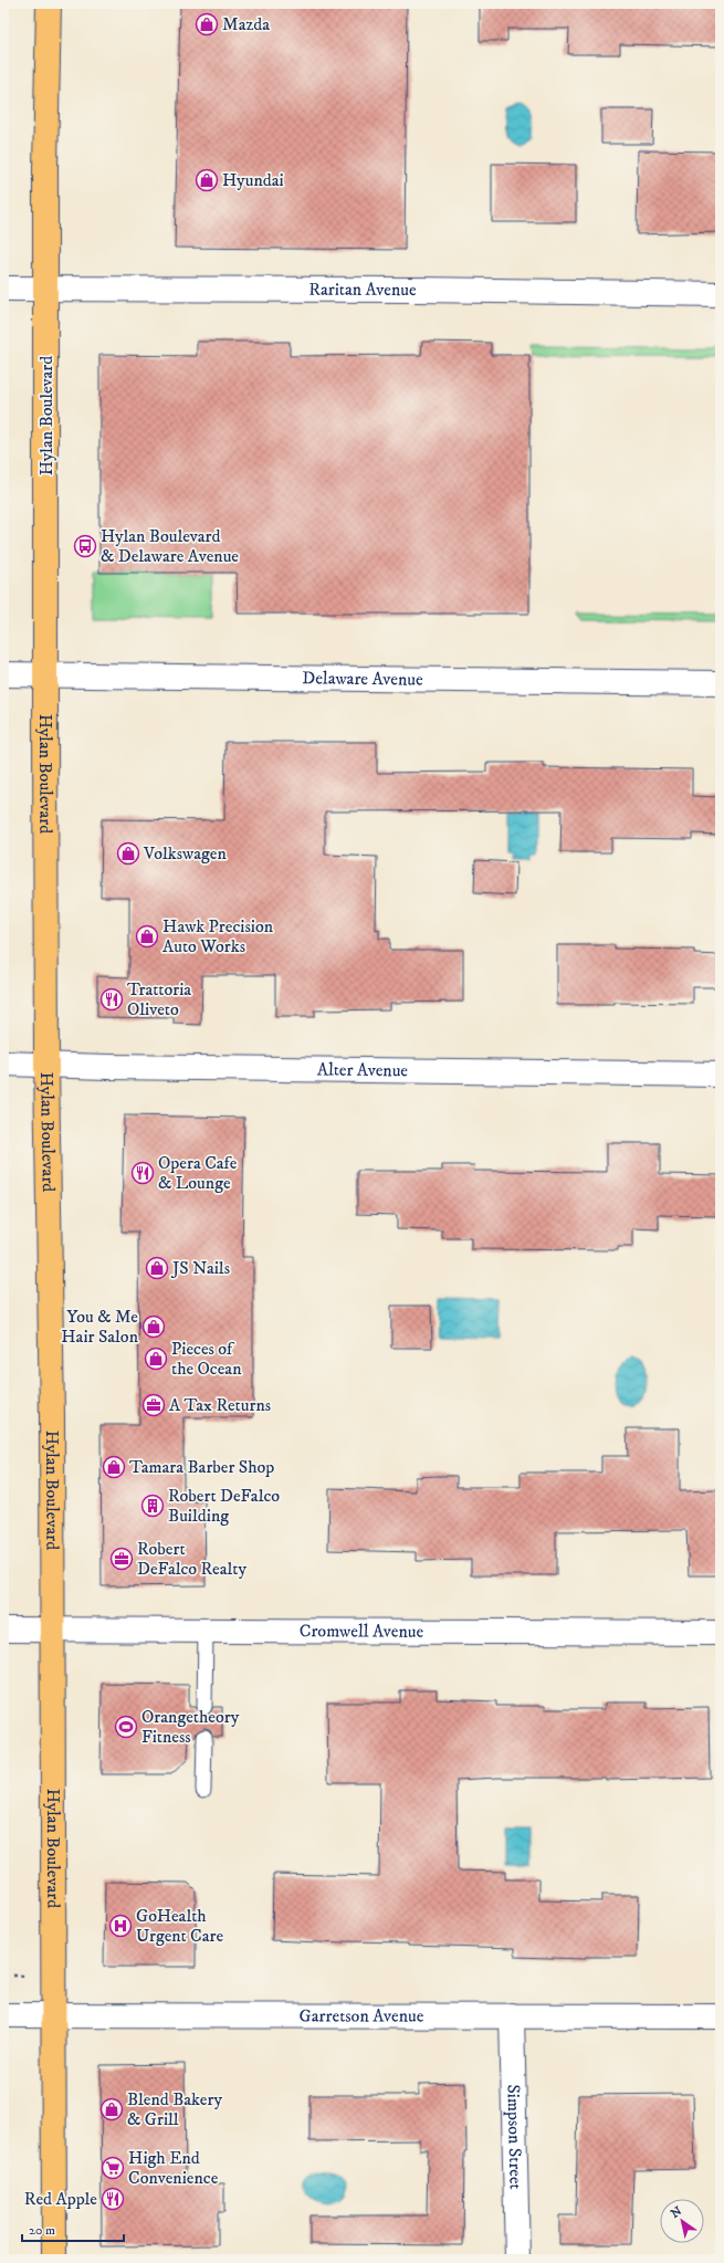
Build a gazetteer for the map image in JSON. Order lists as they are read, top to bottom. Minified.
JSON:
{"streets":{"main road":["Hylan Boulevard"],"street":["Raritan Avenue","Delaware Avenue","Alter Avenue","Cromwell Avenue","Garretson Avenue","Simpson Street"]},"crossings":[["Raritan Avenue","Hylan Boulevard"],["Hylan Boulevard","Delaware Avenue"],["Hylan Boulevard","Alter Avenue"],["Hylan Boulevard","Cromwell Avenue"],["Hylan Boulevard","Garretson Avenue"],["Garretson Avenue","Simpson Street"]],"places":{"shop":["Mazda","Hyundai","Volkswagen","Hawk Precision Auto Works","JS Nails","You & Me Hair Salon","Pieces of the Ocean","Tamara Barber Shop","Blend Bakery & Grill"],"bus stop":["Hylan Boulevard & Delaware Avenue"],"restaurant":["Trattoria Oliveto","Opera Cafe & Lounge","Red Apple"],"office":["A Tax Returns","Robert DeFalco Realty"],"building":["Robert DeFalco Building"],"sports":["Orangetheory Fitness"],"hospital":["GoHealth Urgent Care"],"supermarket":["High End Convenience"]},"scale_bar":"20 m","north":"top left"}
